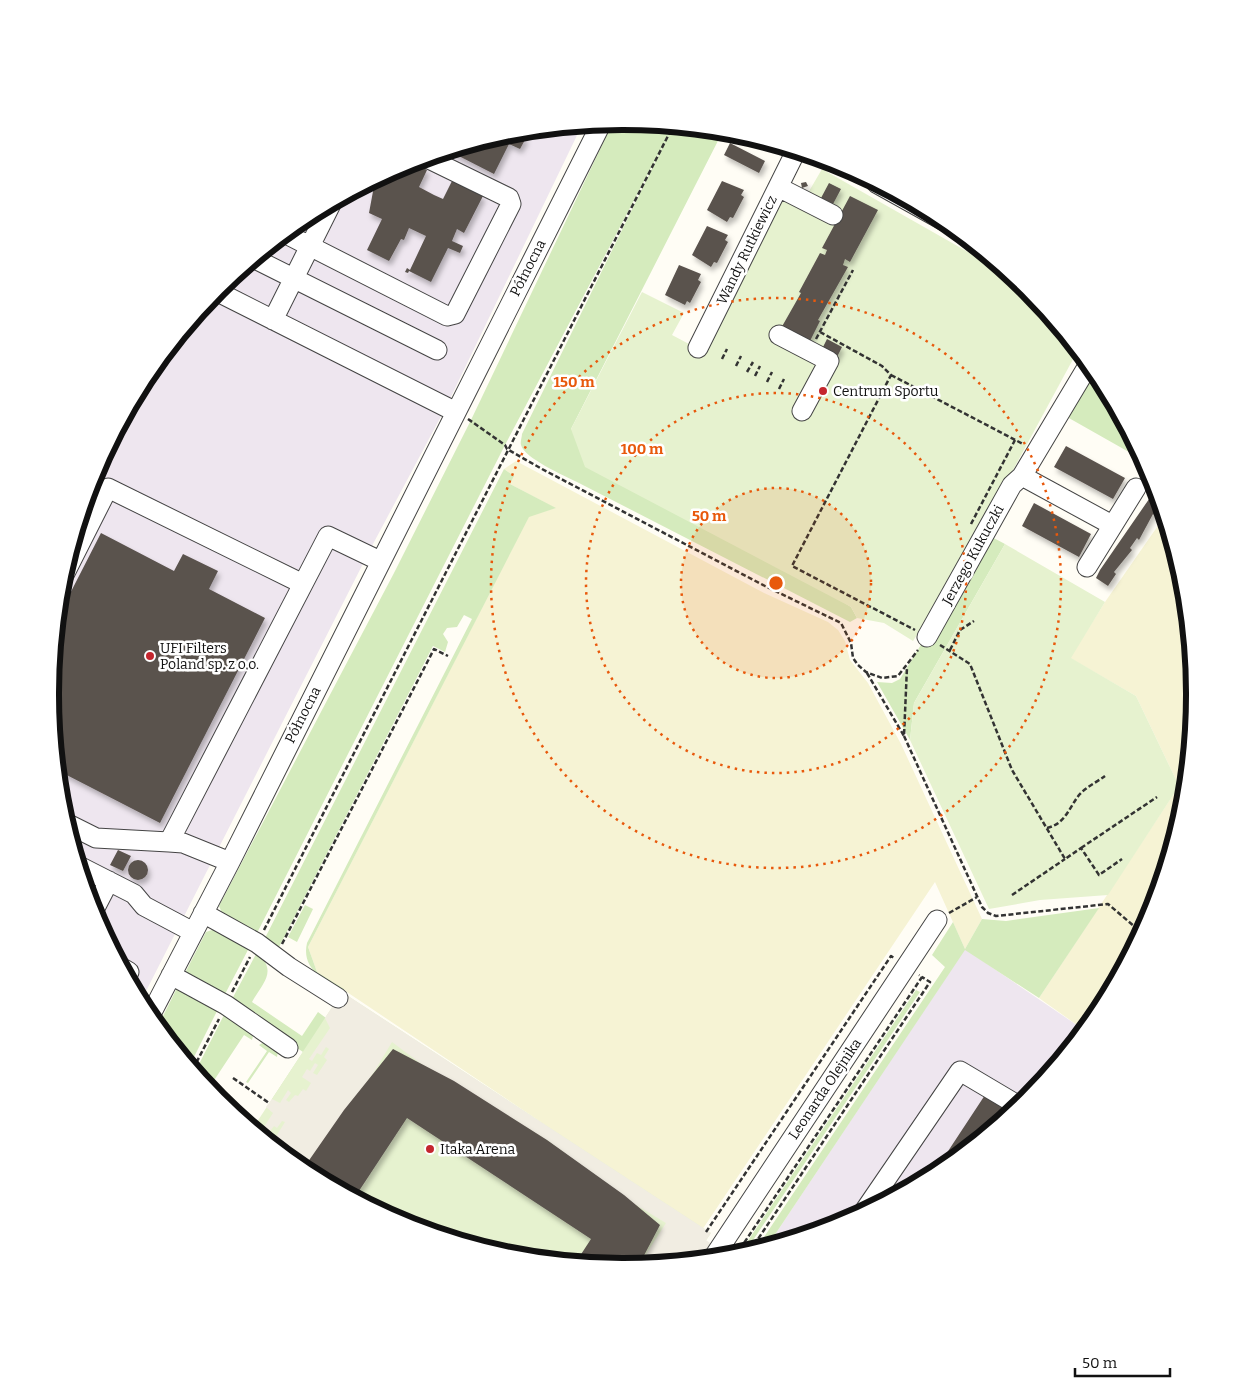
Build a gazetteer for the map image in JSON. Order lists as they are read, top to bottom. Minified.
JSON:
{"streets":{"street":["Wandy Rutkiewicz","Północna","Jerzego Kukuczki","Leonarda Olejnika"]},"places":["Centrum Sportu","UFI Filters Poland sp. z o.o.","Itaka Arena"],"scale_bar":"50 m","rings":["150 m","100 m","50 m"]}
